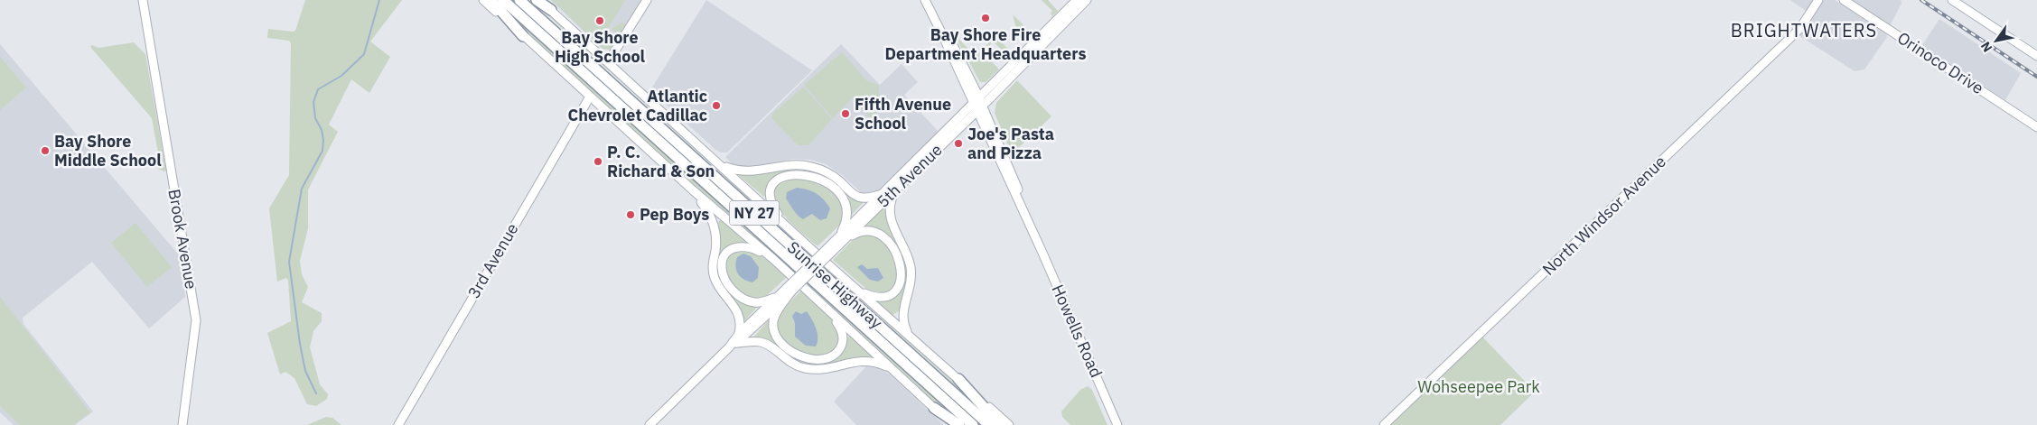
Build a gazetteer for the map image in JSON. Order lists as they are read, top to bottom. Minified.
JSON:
{"streets":{"highway":["NY 27","Sunrise Highway"],"main road":["Orinoco Drive","5th Avenue","North Windsor Avenue","Brook Avenue","3rd Avenue","Howells Road"]},"crossings":[["5th Avenue","Howells Road"],["3rd Avenue","Sunrise Highway"]],"districts":["BRIGHTWATERS"],"parks":["Wohseepee Park"],"places":["Bay Shore Fire Department Headquarters","Bay Shore High School","Atlantic Chevrolet Cadillac","Fifth Avenue School","Joe's Pasta and Pizza","Bay Shore Middle School","P. C. Richard & Son","Pep Boys"],"north":"bottom left"}
